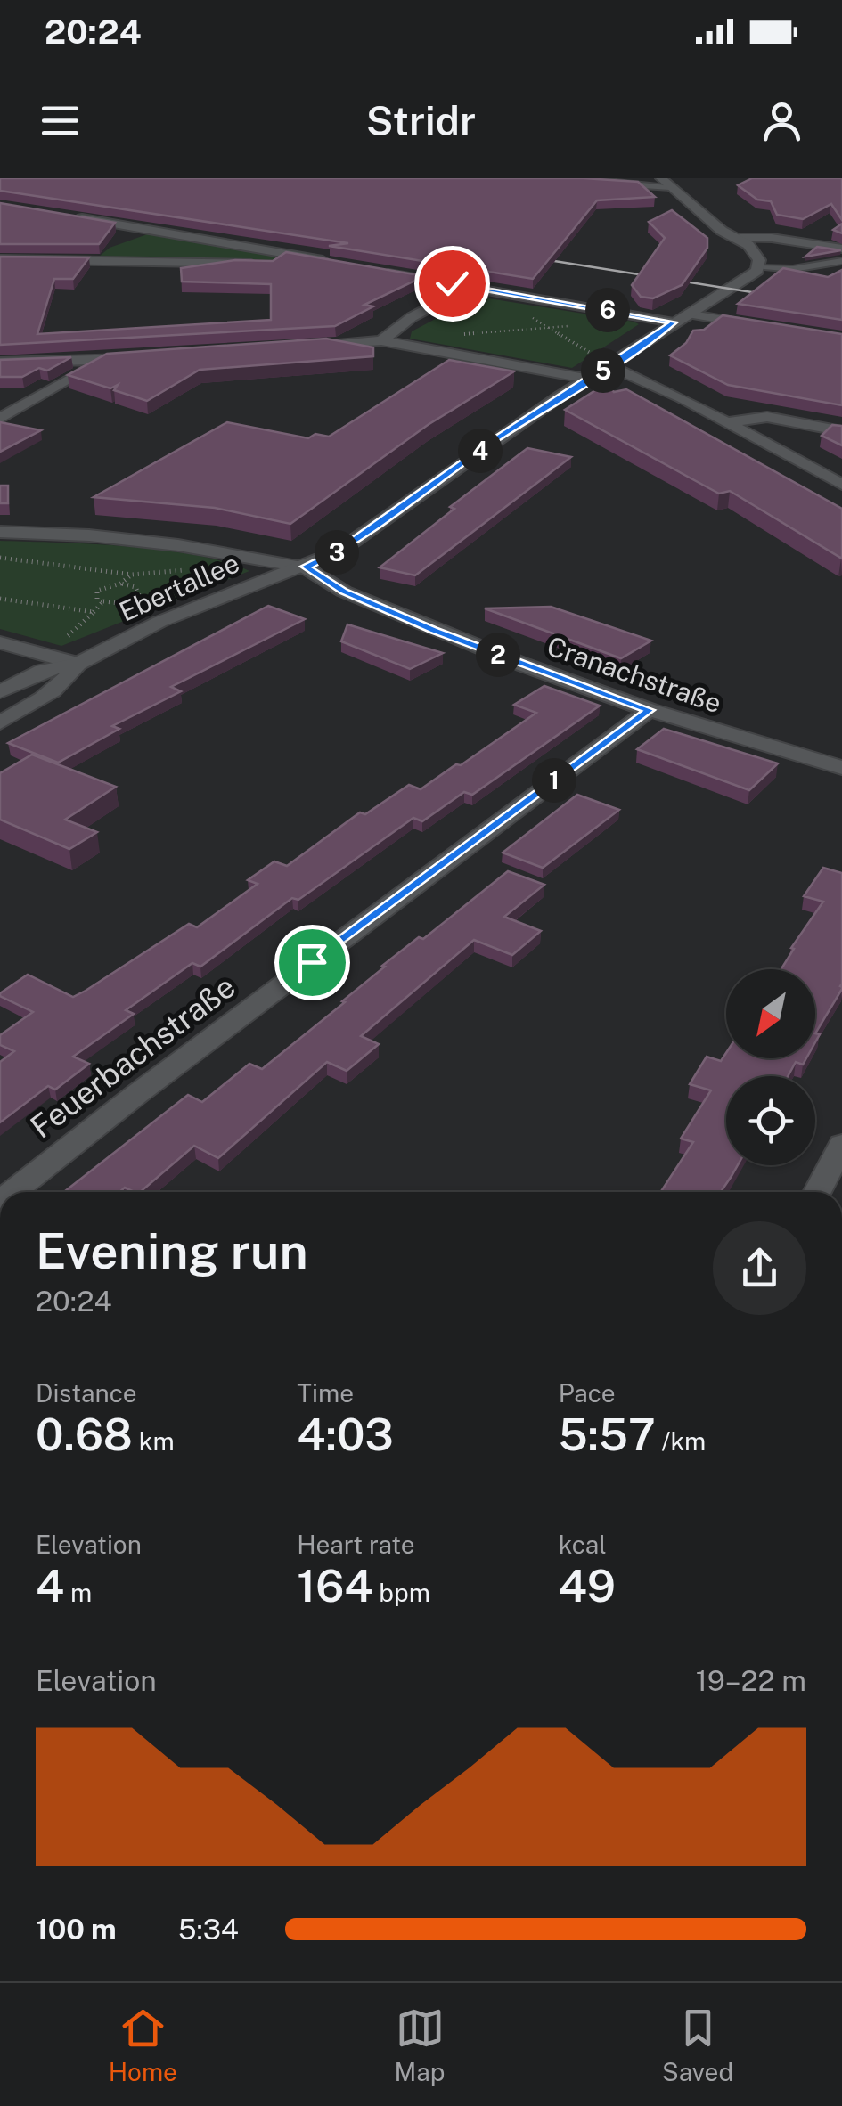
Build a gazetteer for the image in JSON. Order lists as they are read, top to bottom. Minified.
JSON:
{"streets":{"street":["Ebertallee","Cranachstraße","Feuerbachstraße"]},"crossings":[["Ebertallee","Cranachstraße"],["Cranachstraße","Feuerbachstraße"]],"north":"bottom left","page":{"status":"20:24","header":"Stridr","pins":["6","5","4","3","2","1"],"heading":["Evening run","20:24"],"stats":[["Distance","0.68 km"],["Time","4:03"],["Pace","5:57 /km"],["Elevation","4 m"],["Heart rate","164 bpm"],["kcal","49"]],"chart":["Elevation","19–22 m"],"list":[{"name":"100 m","note":"5:34"}],"tabs":["Home","Map","Saved"]}}
